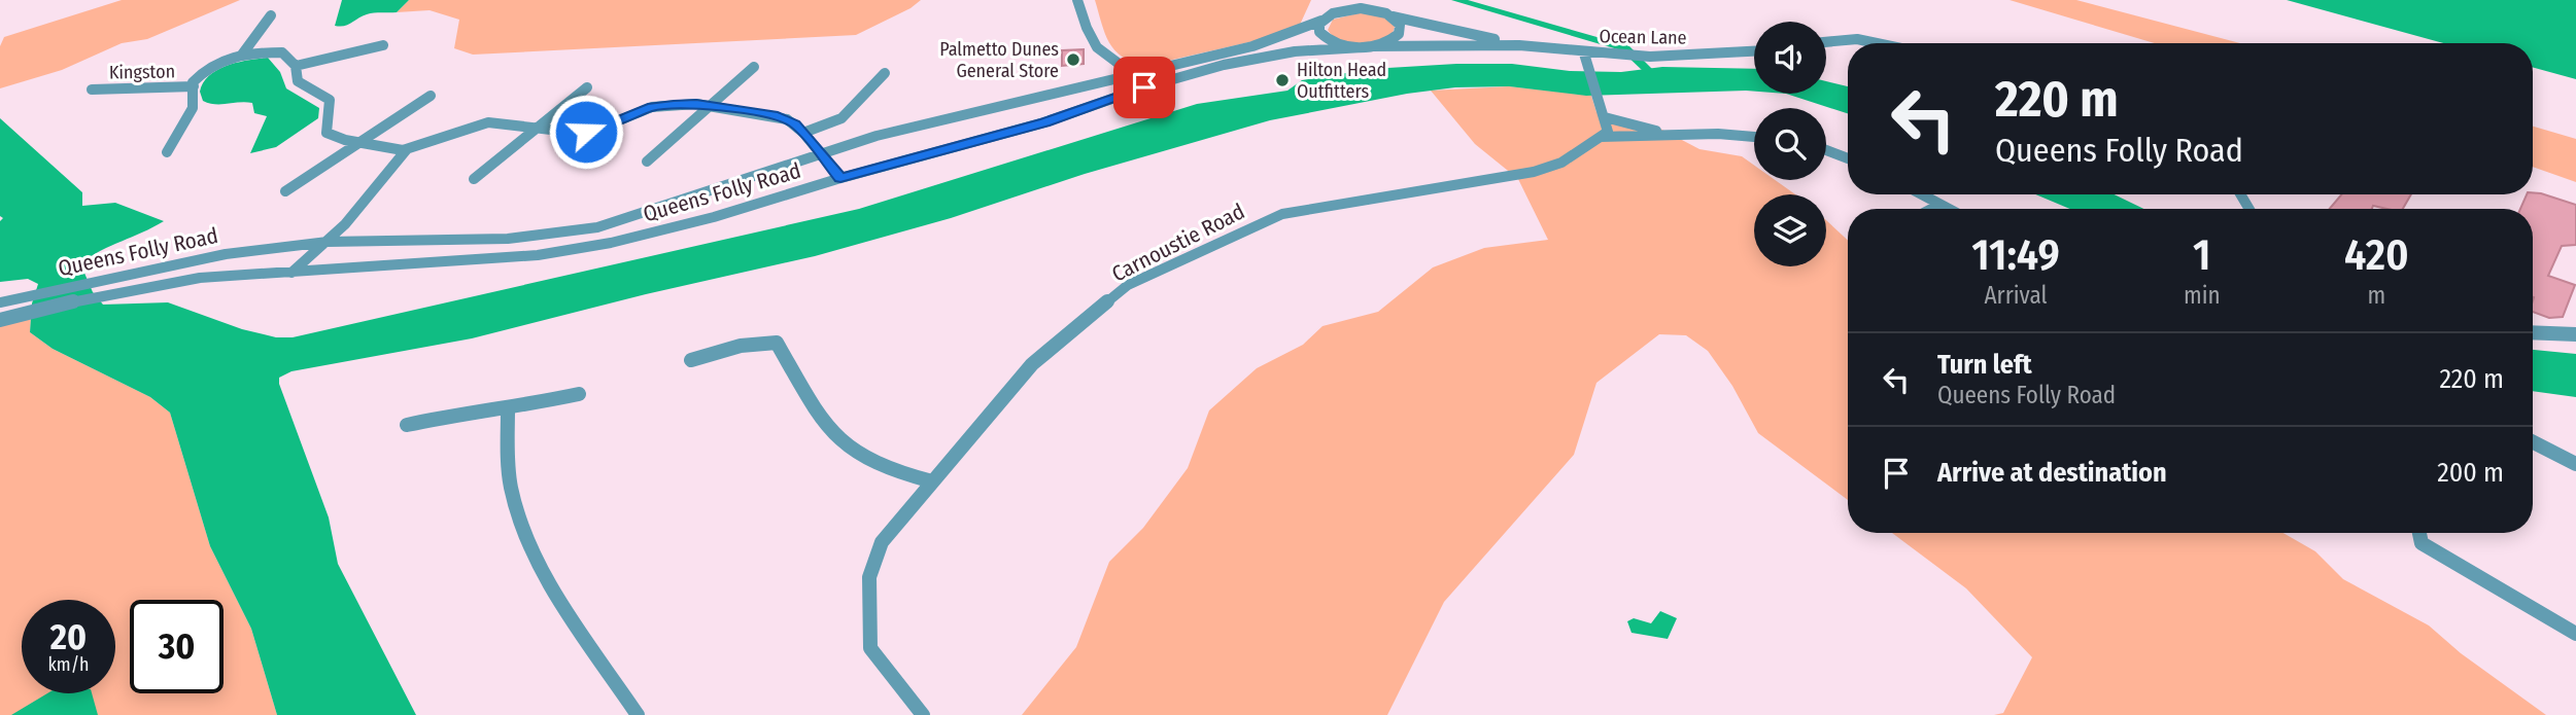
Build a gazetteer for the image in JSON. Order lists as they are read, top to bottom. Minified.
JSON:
{"streets":{"street":["Ocean Lane","Kingston","Queens Folly Road","Carnoustie Road"]},"crossings":[["Ocean Lane","Queens Folly Road"]],"places":["Palmetto Dunes General Store","Hilton Head Outfitters"],"page":{"turn":["220 m","Queens Folly Road"],"eta":["11:49","Arrival","1","min","420","m"],"list":[{"name":"Turn left","note":"Queens Folly Road","value":"220 m"},{"name":"Arrive at destination","value":"200 m"}],"speed":"20 km/h","limit":"30"}}
